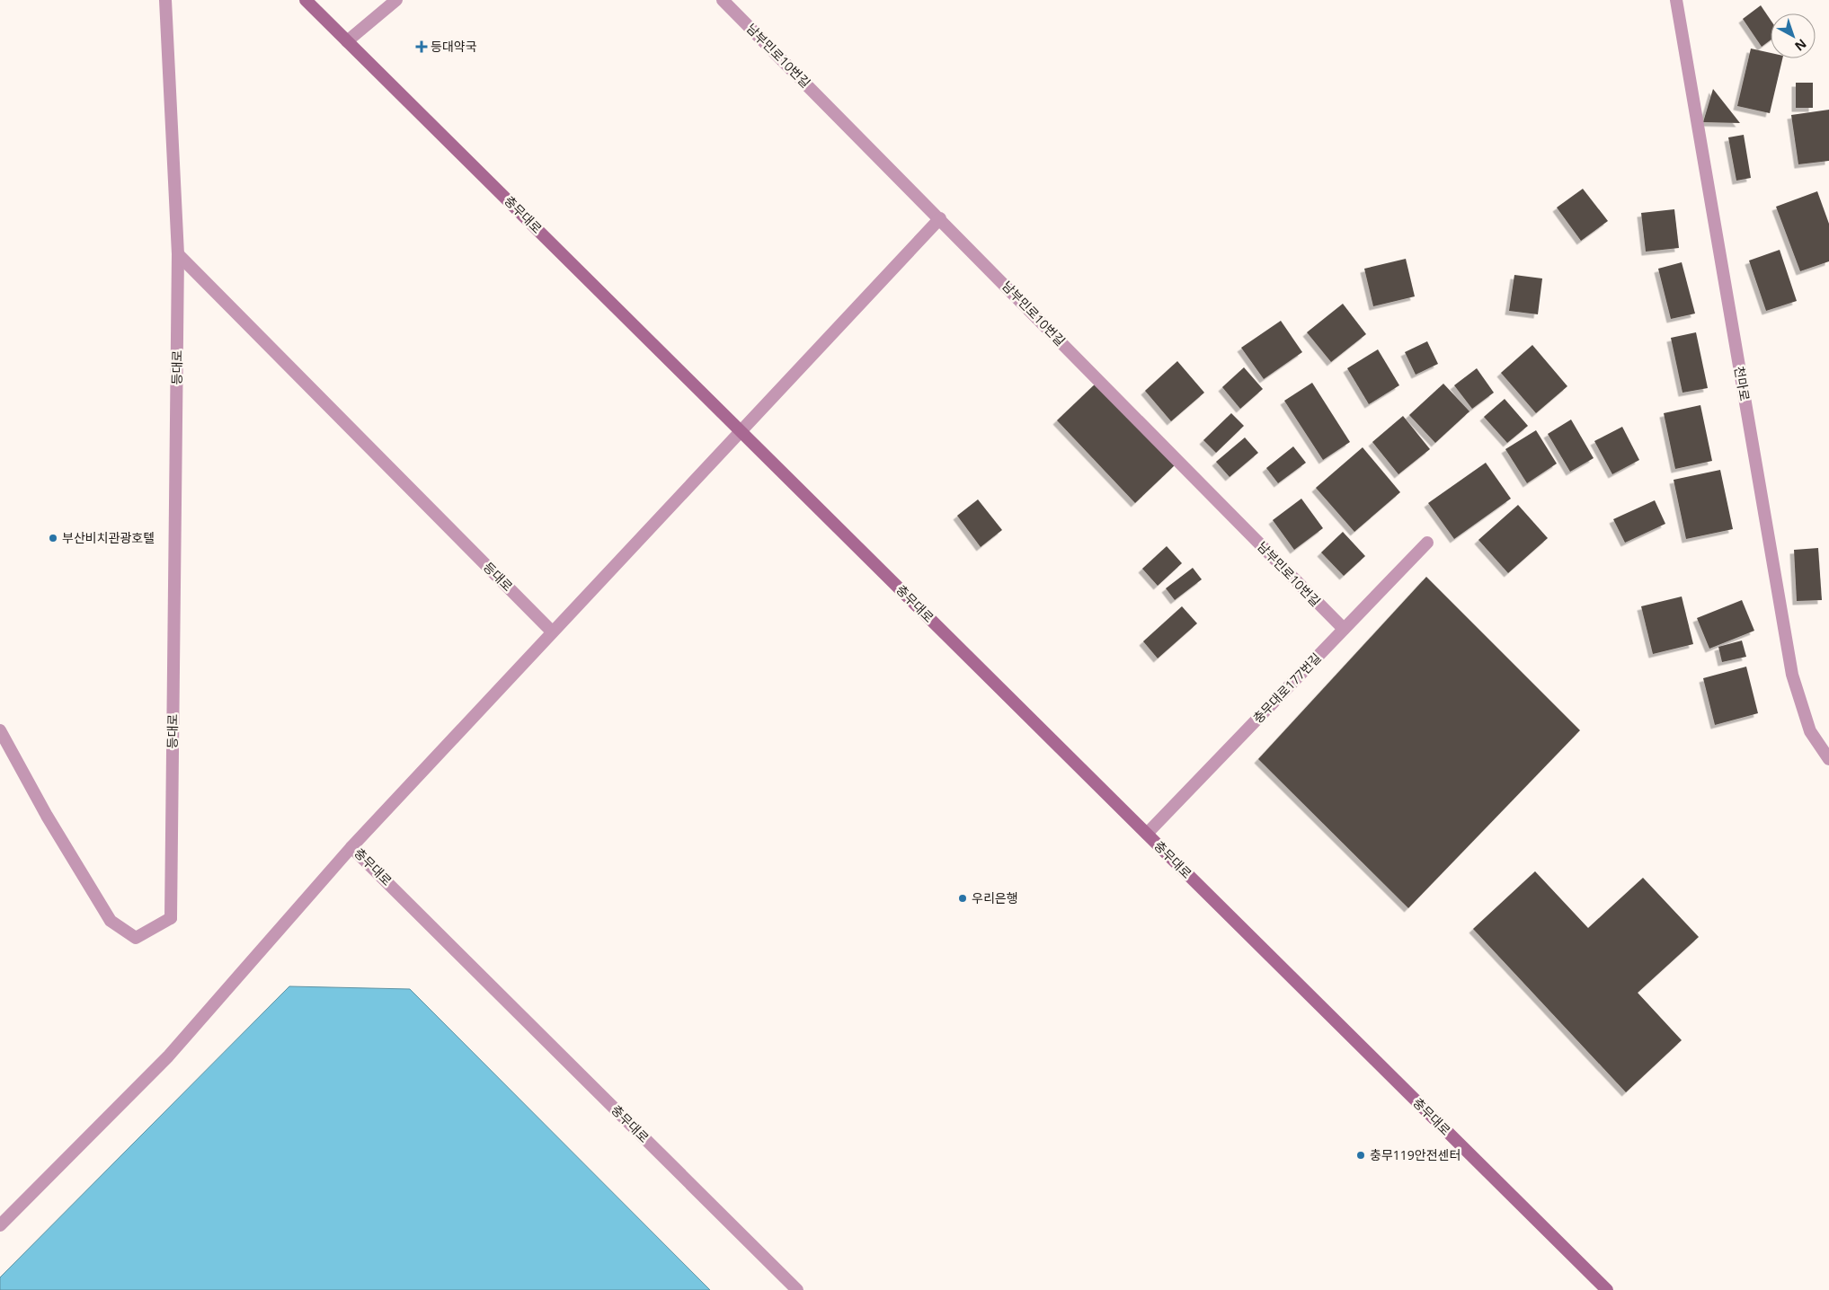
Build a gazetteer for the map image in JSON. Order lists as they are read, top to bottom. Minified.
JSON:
{"streets":{"main road":["충무대로"],"street":["남부민로10번길","등대로","천마로","충무대로177번길"]},"crossings":[["남부민로10번길","충무대로"],["남부민로10번길","충무대로177번길"],["충무대로","등대로"],["충무대로","충무대로177번길"]],"places":{"health":["등대약국"],"other":["부산비치관광호텔","우리은행","충무119안전센터"]},"north":"bottom right"}
